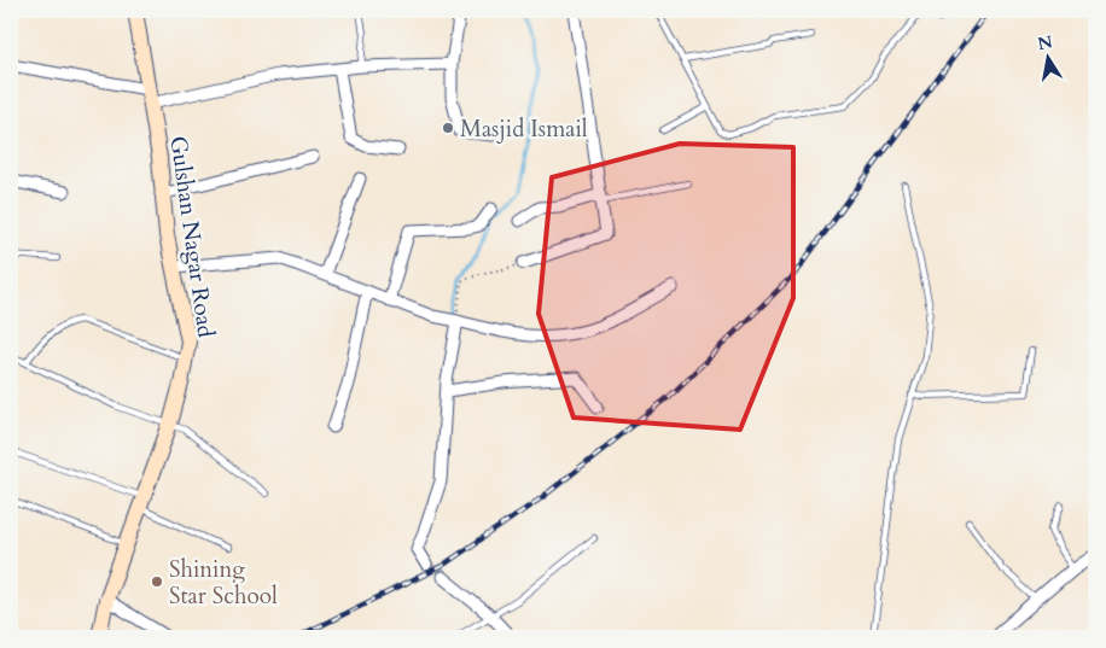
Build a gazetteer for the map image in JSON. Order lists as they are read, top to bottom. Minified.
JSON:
{"streets":{"street":["Gulshan Nagar Road"]},"places":["Masjid Ismail","Shining Star School"],"north":"top"}
